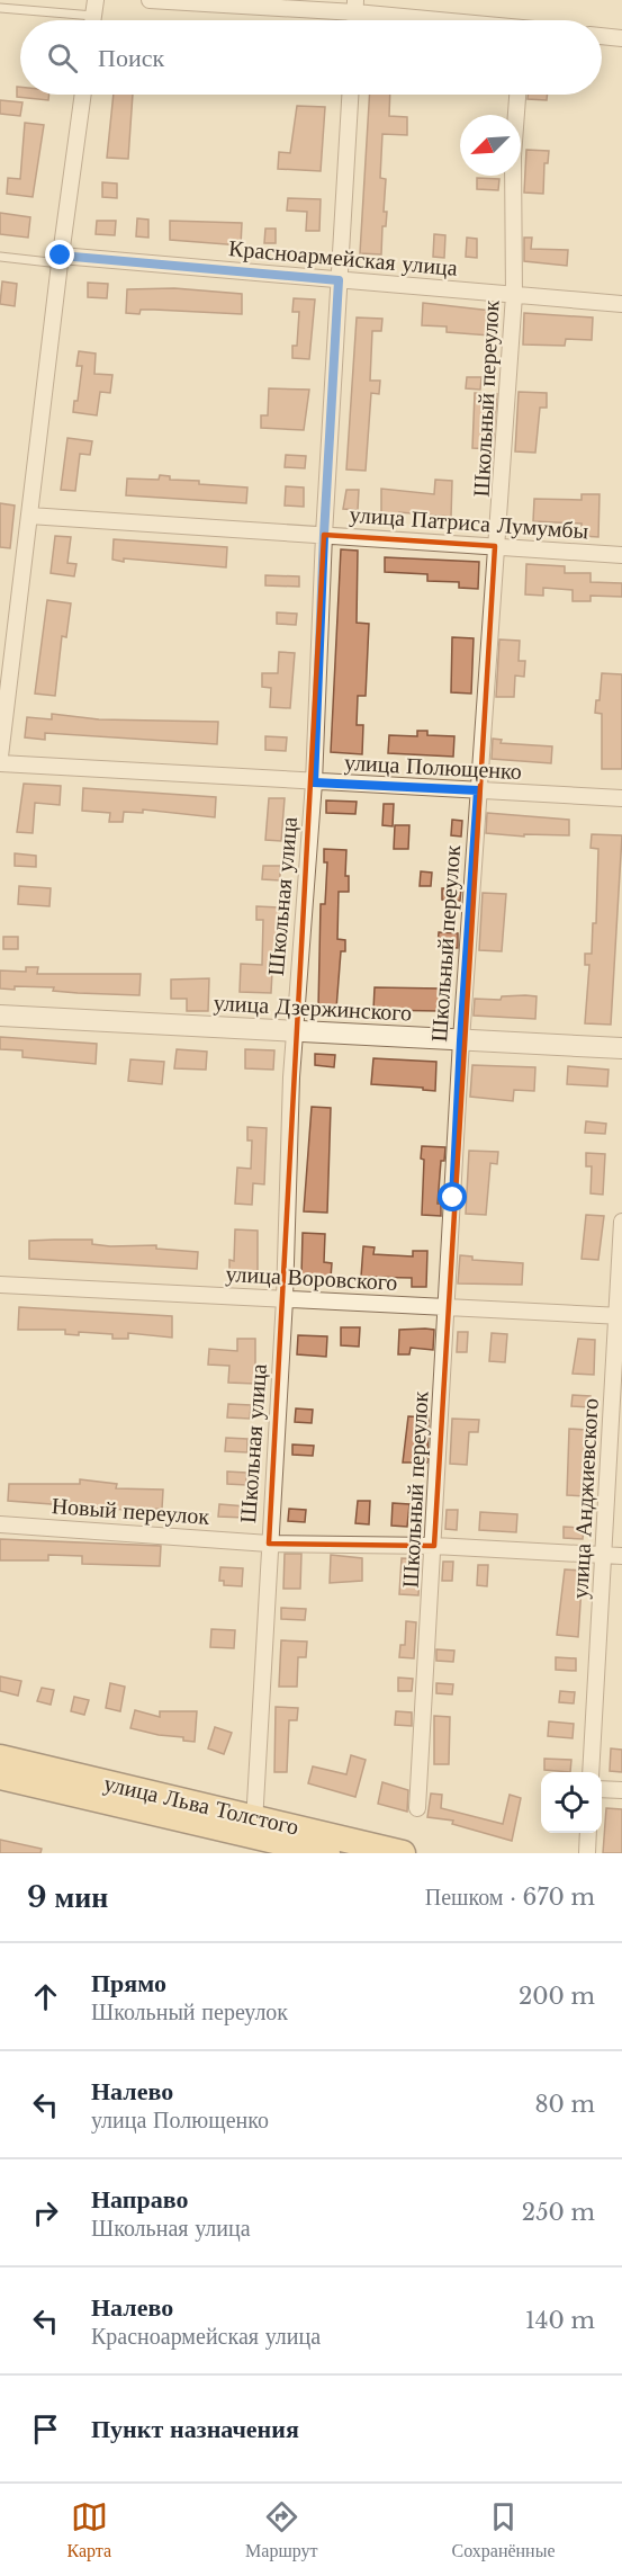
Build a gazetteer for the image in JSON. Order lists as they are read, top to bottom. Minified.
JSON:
{"streets":{"main road":["улица Льва Толстого"],"street":["Красноармейская улица","Школьный переулок","улица Патриса Лумумбы","улица Полющенко","Школьная улица","улица Дзержинского","улица Воровского","улица Анджиевского","Новый переулок"]},"crossings":[["Красноармейская улица","Школьный переулок"],["Красноармейская улица","Школьная улица"],["Школьный переулок","улица Патриса Лумумбы"],["Школьный переулок","улица Полющенко"],["Школьный переулок","улица Дзержинского"],["Школьный переулок","улица Воровского"],["Школьный переулок","Новый переулок"],["улица Патриса Лумумбы","Школьная улица"],["улица Полющенко","Школьная улица"],["Школьная улица","улица Дзержинского"],["Школьная улица","улица Воровского"],["Школьная улица","Новый переулок"],["Школьная улица","улица Льва Толстого"],["улица Воровского","улица Анджиевского"],["улица Анджиевского","Новый переулок"]],"north":"bottom left","page":{"search":"Поиск","heading":["9 мин","Пешком · 670 m"],"list":[["Прямо","Школьный переулок","200 m"],["Налево","улица Полющенко","80 m"],["Направо","Школьная улица","250 m"],["Налево","Красноармейская улица","140 m"],"Пункт назначения"],"nav":["Карта","Маршрут","Сохранённые"]}}
